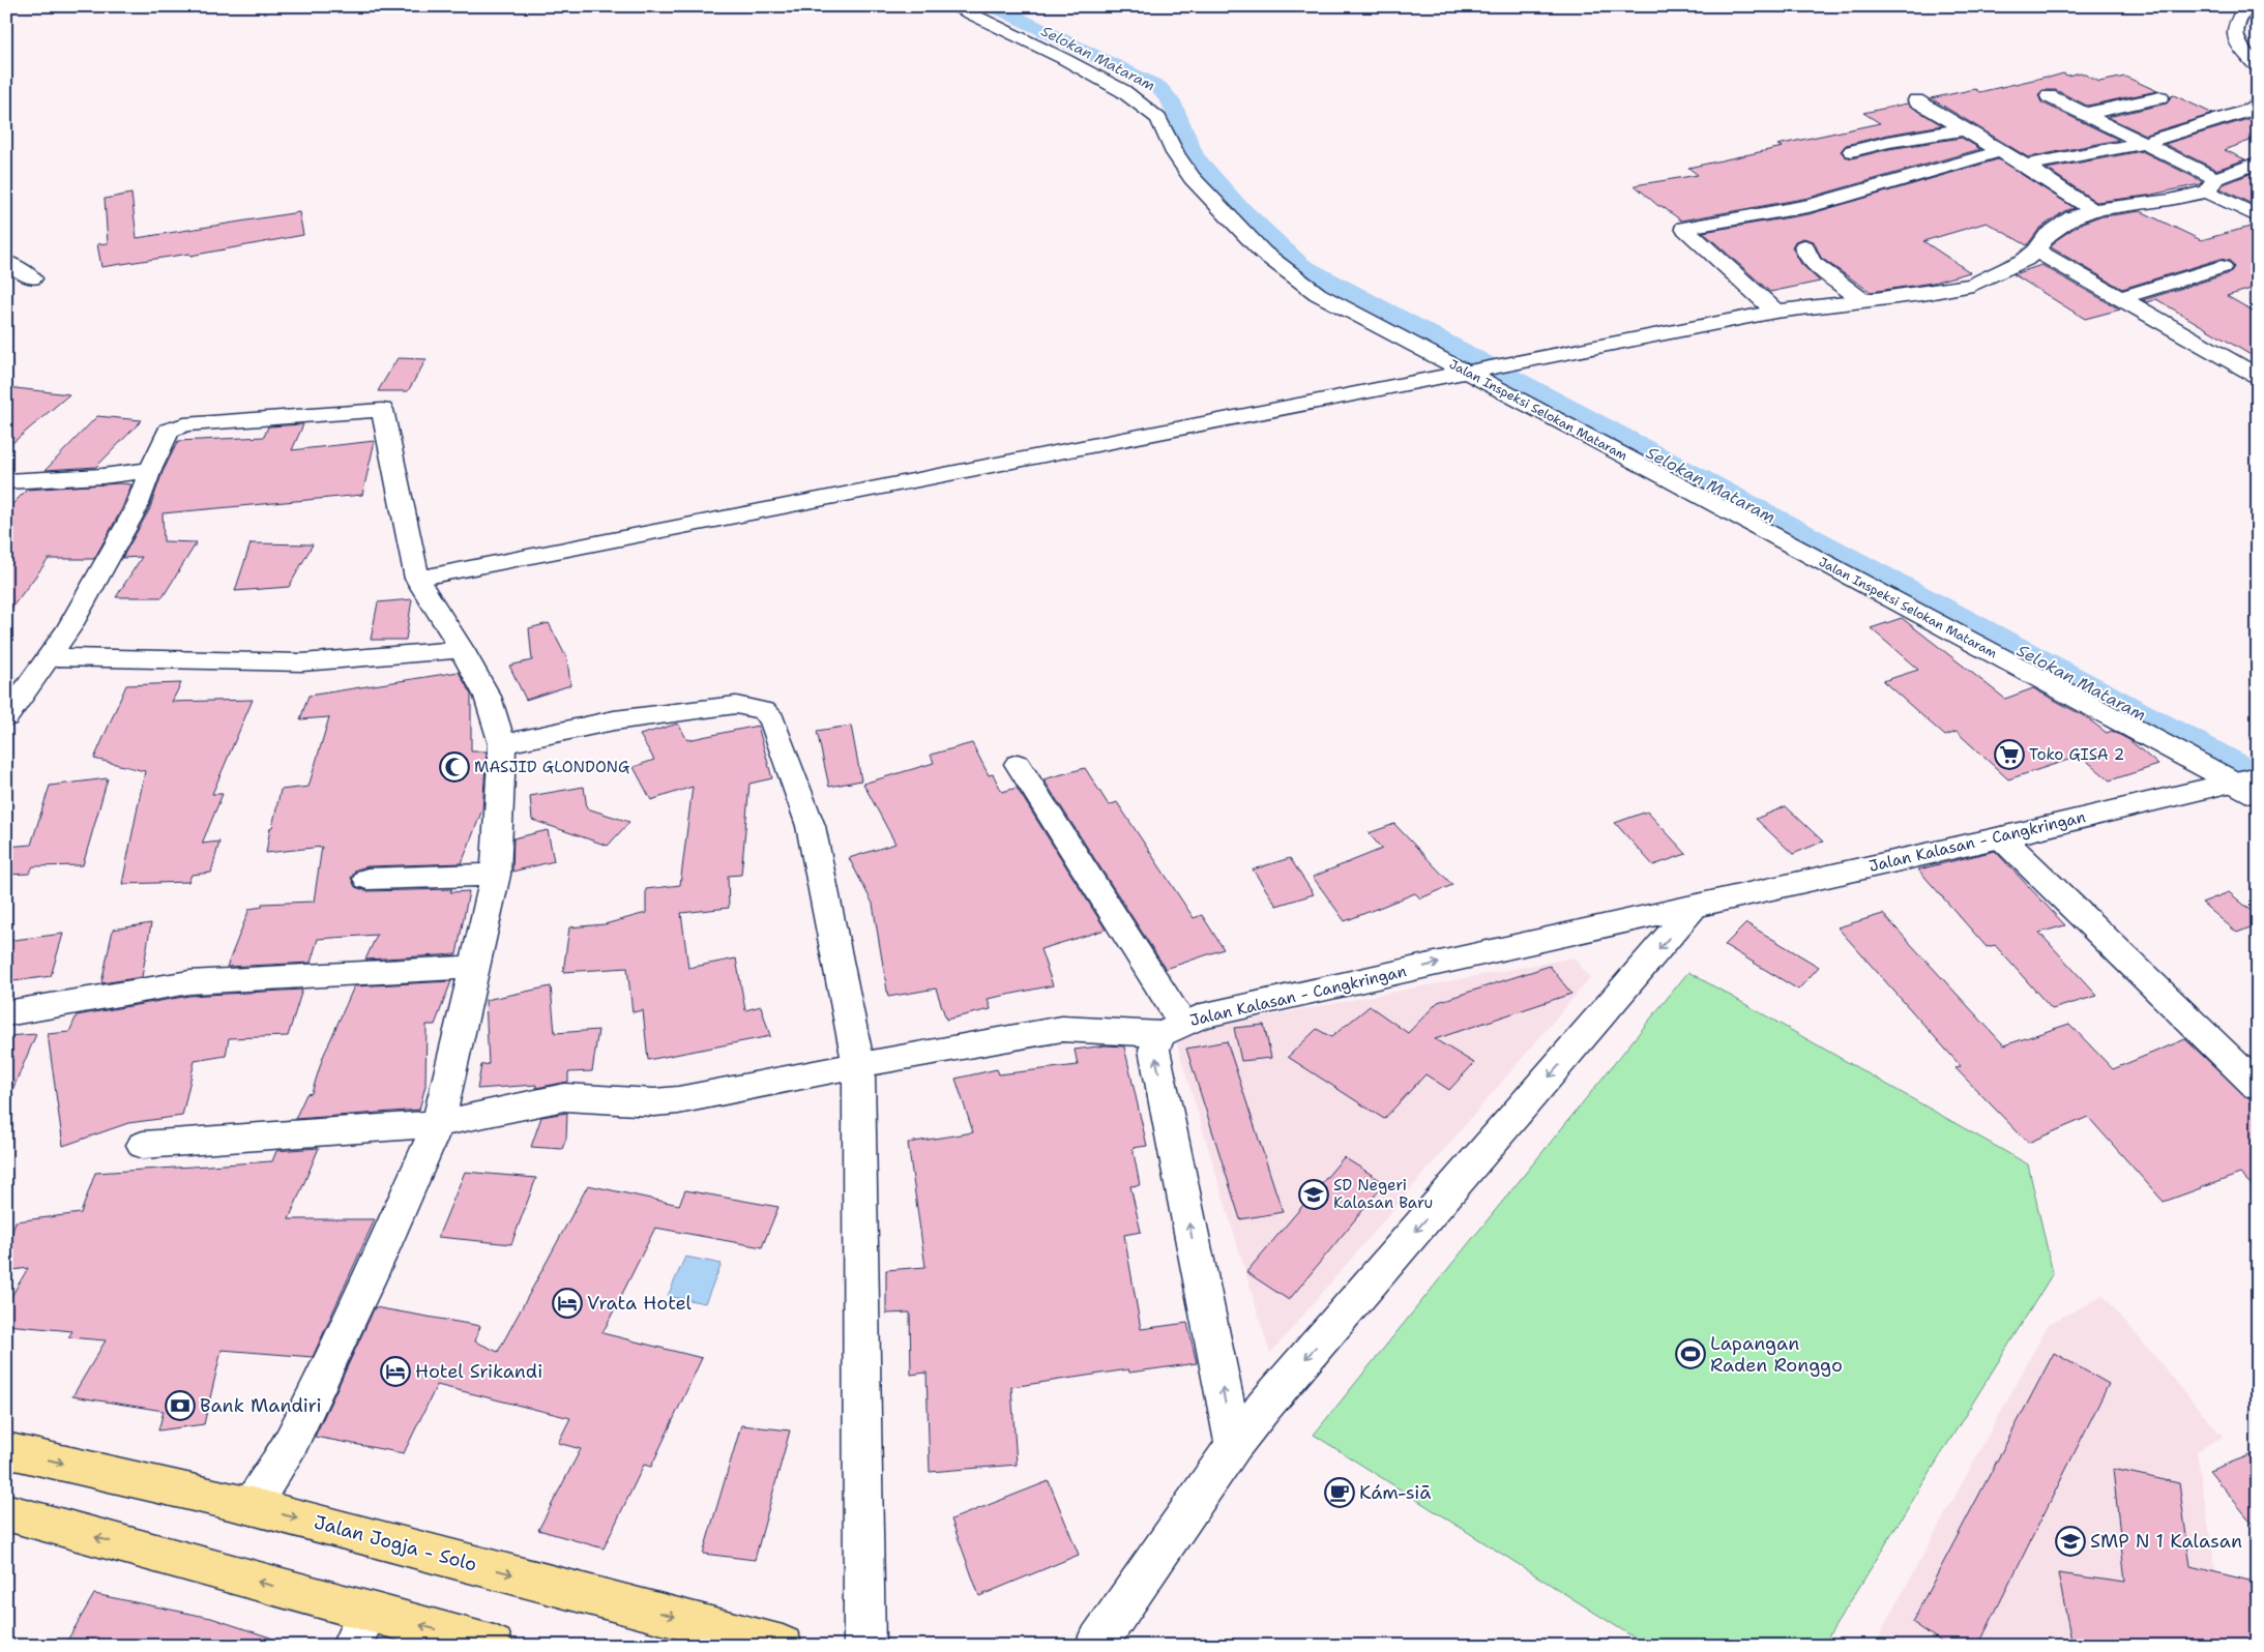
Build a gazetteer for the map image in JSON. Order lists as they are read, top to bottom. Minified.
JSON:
{"streets":{"highway":["Jalan Jogja - Solo"],"street":["Jalan Inspeksi Selokan Mataram","Jalan Kalasan - Cangkringan"]},"crossings":[["Jalan Inspeksi Selokan Mataram","Jalan Kalasan - Cangkringan"]],"one_way":["Jalan Kalasan - Cangkringan"],"water":["Selokan Mataram"],"places":{"supermarket":["Toko GISA 2"],"mosque":["MASJID GLONDONG"],"school or university":["SD Negeri Kalasan Baru","SMP N 1 Kalasan"],"hotel":["Vrata Hotel","Hotel Srikandi"],"sports":["Lapangan Raden Ronggo"],"bank":["Bank Mandiri"],"cafe":["Kám-siā"]}}
